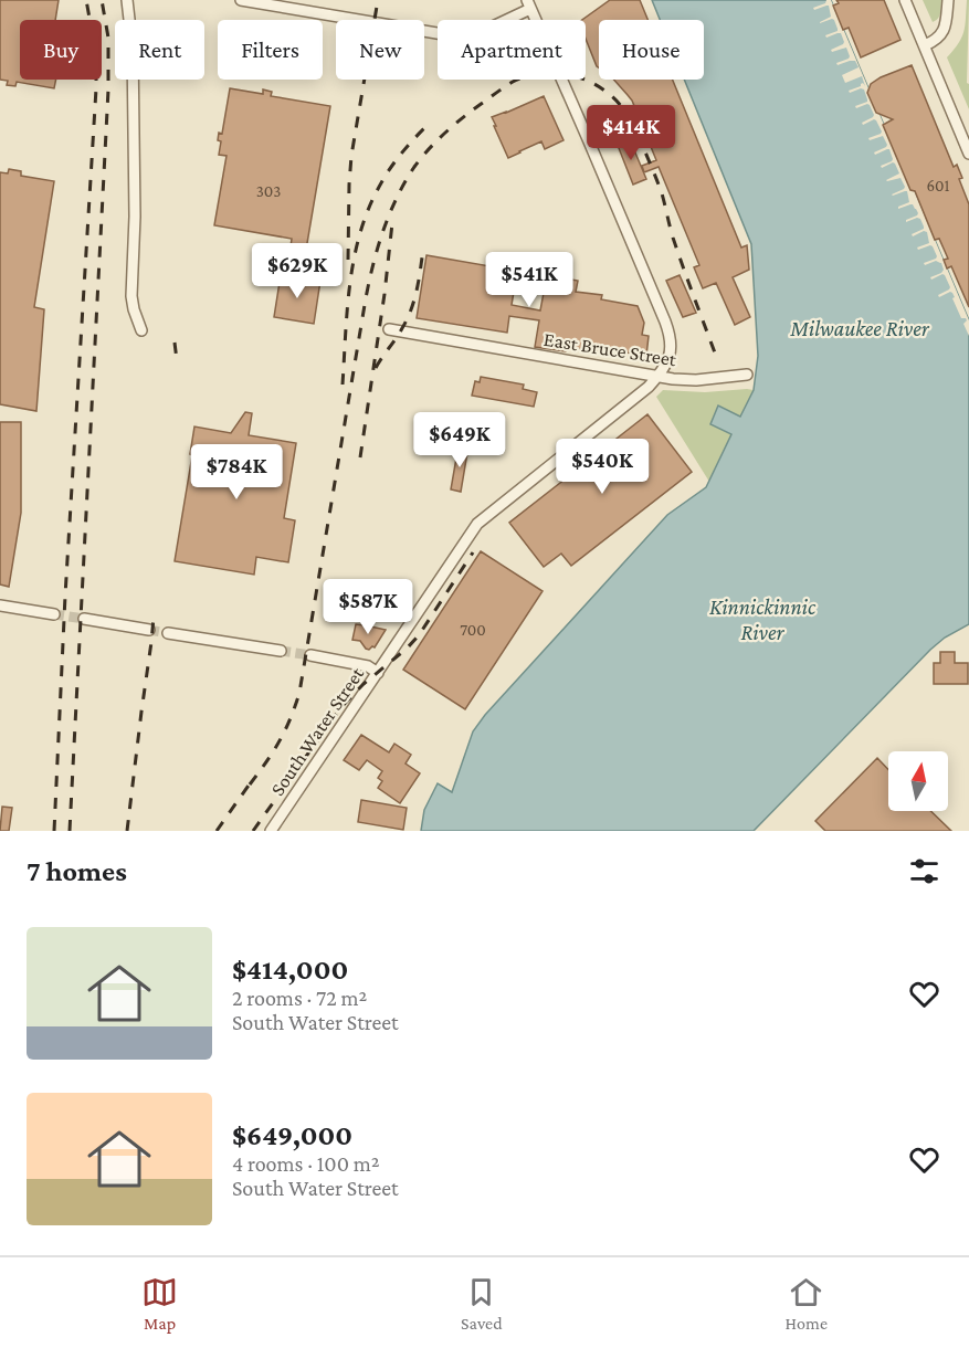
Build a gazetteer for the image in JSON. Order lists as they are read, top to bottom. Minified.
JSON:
{"streets":{"street":["East Bruce Street","South Water Street"]},"crossings":[["East Bruce Street","South Water Street"]],"water":["Milwaukee River","Kinnickinnic River"],"house_numbers":["601","303","700"],"north":"top","page":{"chip":["Buy","Rent","Filters","New","Apartment","House"],"price":["$414K","$629K","$541K","$649K","$540K","$784K","$587K"],"heading":"7 homes","list":[{"name":"$414,000","note":"2 rooms · 72 m² · South Water Street"},{"name":"$649,000","note":"4 rooms · 100 m² · South Water Street"}],"tabs":["Map","Saved","Home"]}}
